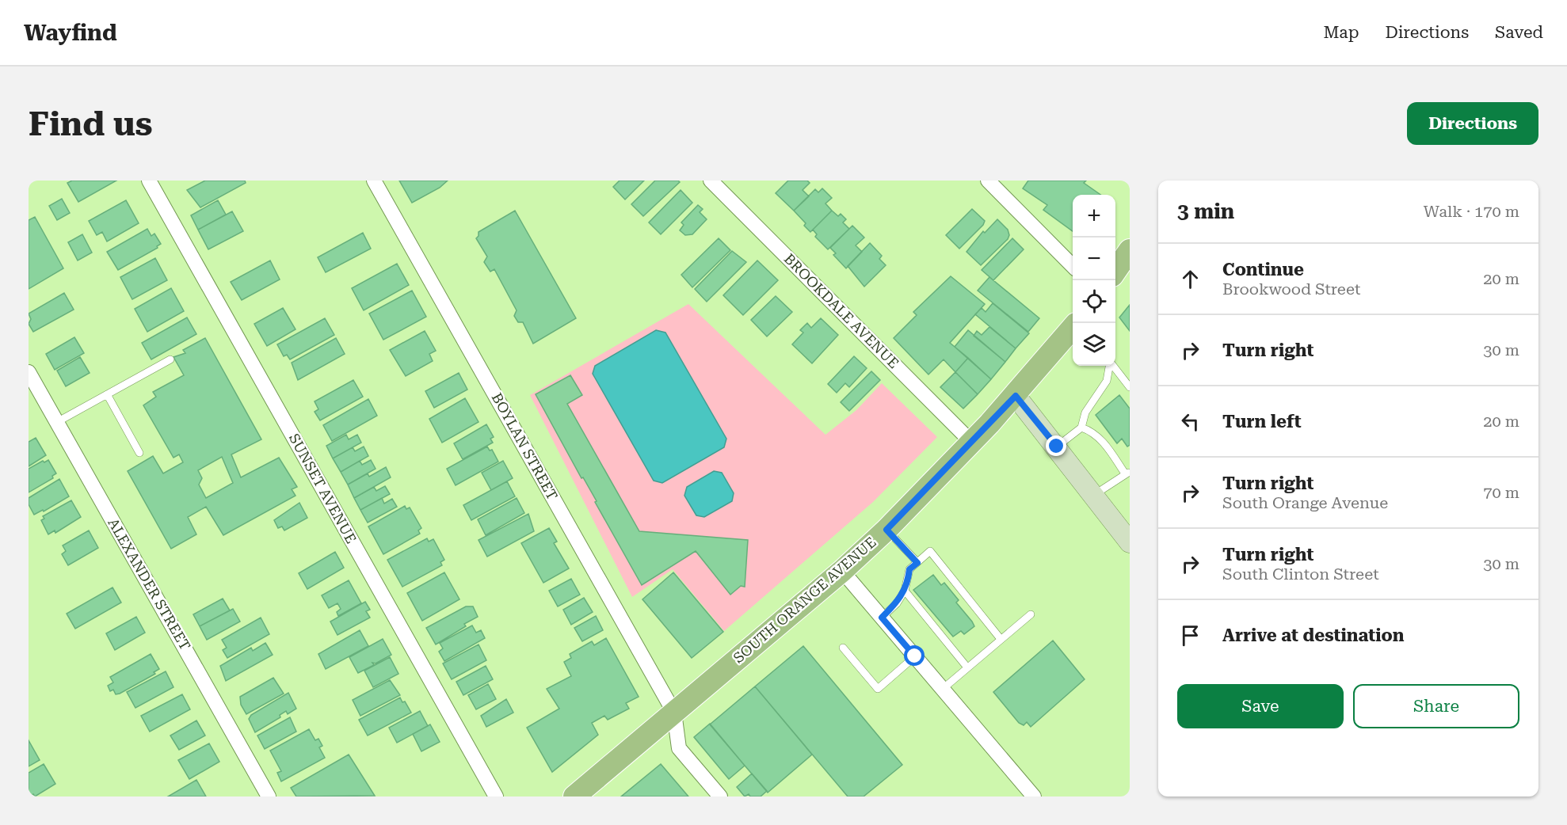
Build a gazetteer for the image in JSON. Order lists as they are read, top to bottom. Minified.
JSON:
{"streets":{"main road":["SOUTH ORANGE AVENUE"],"street":["BROOKDALE AVENUE","BOYLAN STREET","SUNSET AVENUE","ALEXANDER STREET"]},"crossings":[["BROOKDALE AVENUE","SOUTH ORANGE AVENUE"],["BOYLAN STREET","SOUTH ORANGE AVENUE"]],"page":{"header":"Wayfind","nav":["Map","Directions","Saved"],"buttons":["Directions",["Save","Share"]],"title":"Find us","heading":["3 min","Walk · 170 m"],"map_buttons":["+","−"],"list":[["Continue","Brookwood Street","20 m"],["Turn right","30 m"],["Turn left","20 m"],["Turn right","South Orange Avenue","70 m"],["Turn right","South Clinton Street","30 m"],"Arrive at destination"]}}
